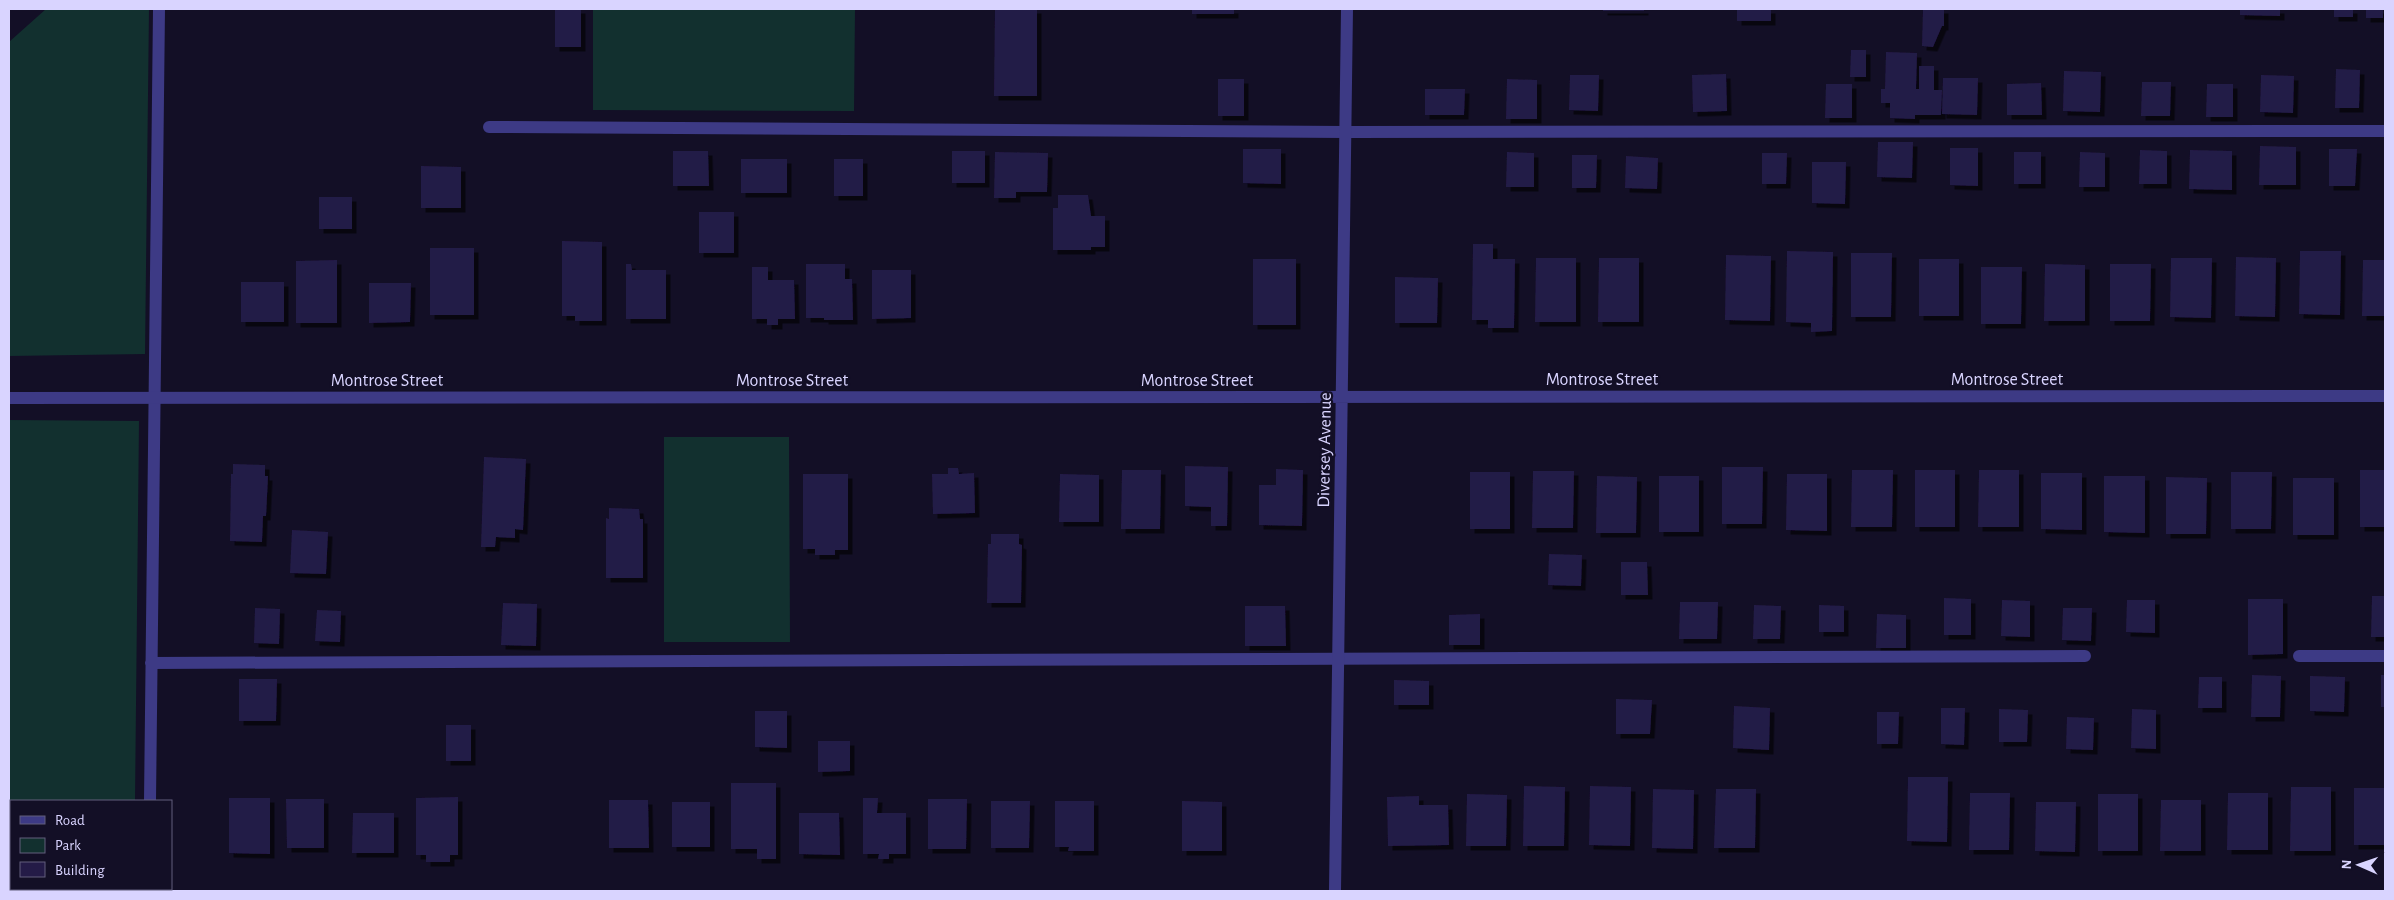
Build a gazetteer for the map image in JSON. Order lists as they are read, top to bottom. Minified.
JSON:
{"streets":{"street":["Montrose Street","Diversey Avenue"]},"crossings":[["Montrose Street","Diversey Avenue"]],"legend":["Road","Park","Building"],"north":"left"}
